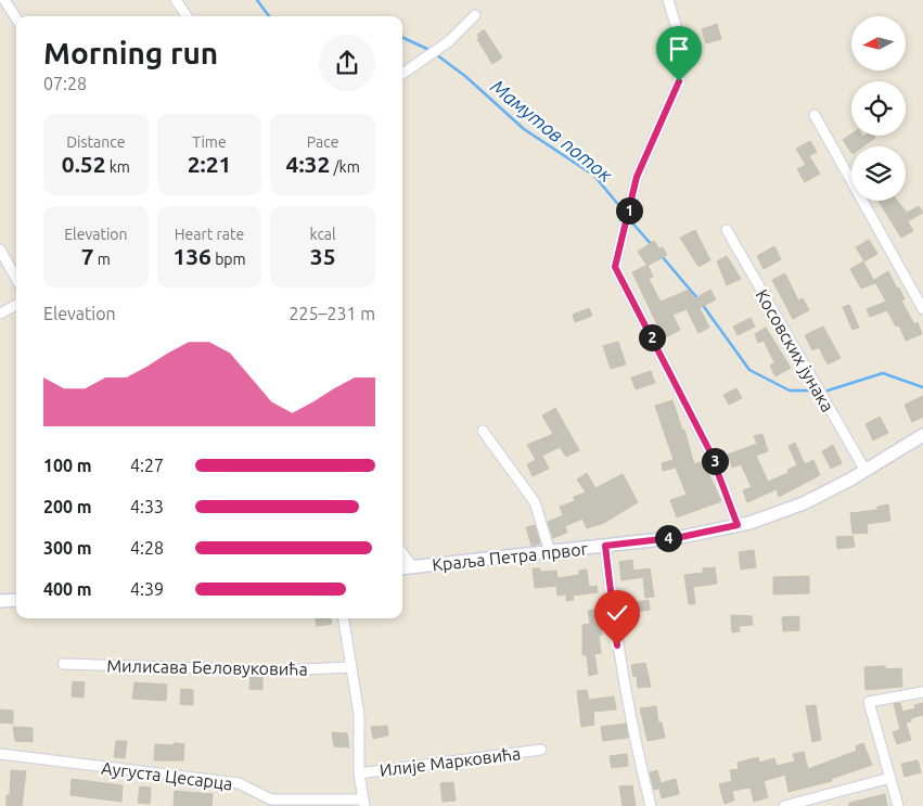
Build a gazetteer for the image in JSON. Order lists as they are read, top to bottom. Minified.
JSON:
{"streets":{"street":["Косовских јунака","Краља Петра првог","Милисава Беловуковића","Илије Марковића","Аугуста Цесарца"]},"crossings":[["Косовских јунака","Краља Петра првог"]],"water":["Мамутов поток"],"north":"left","page":{"heading":["Morning run","07:28"],"stats":[["Distance","0.52 km"],["Time","2:21"],["Pace","4:32 /km"],["Elevation","7 m"],["Heart rate","136 bpm"],["kcal","35"]],"pins":["1","2","3","4"],"chart":["Elevation","225–231 m"],"list":[{"name":"100 m","note":"4:27"},{"name":"200 m","note":"4:33"},{"name":"300 m","note":"4:28"},{"name":"400 m","note":"4:39"}]}}
